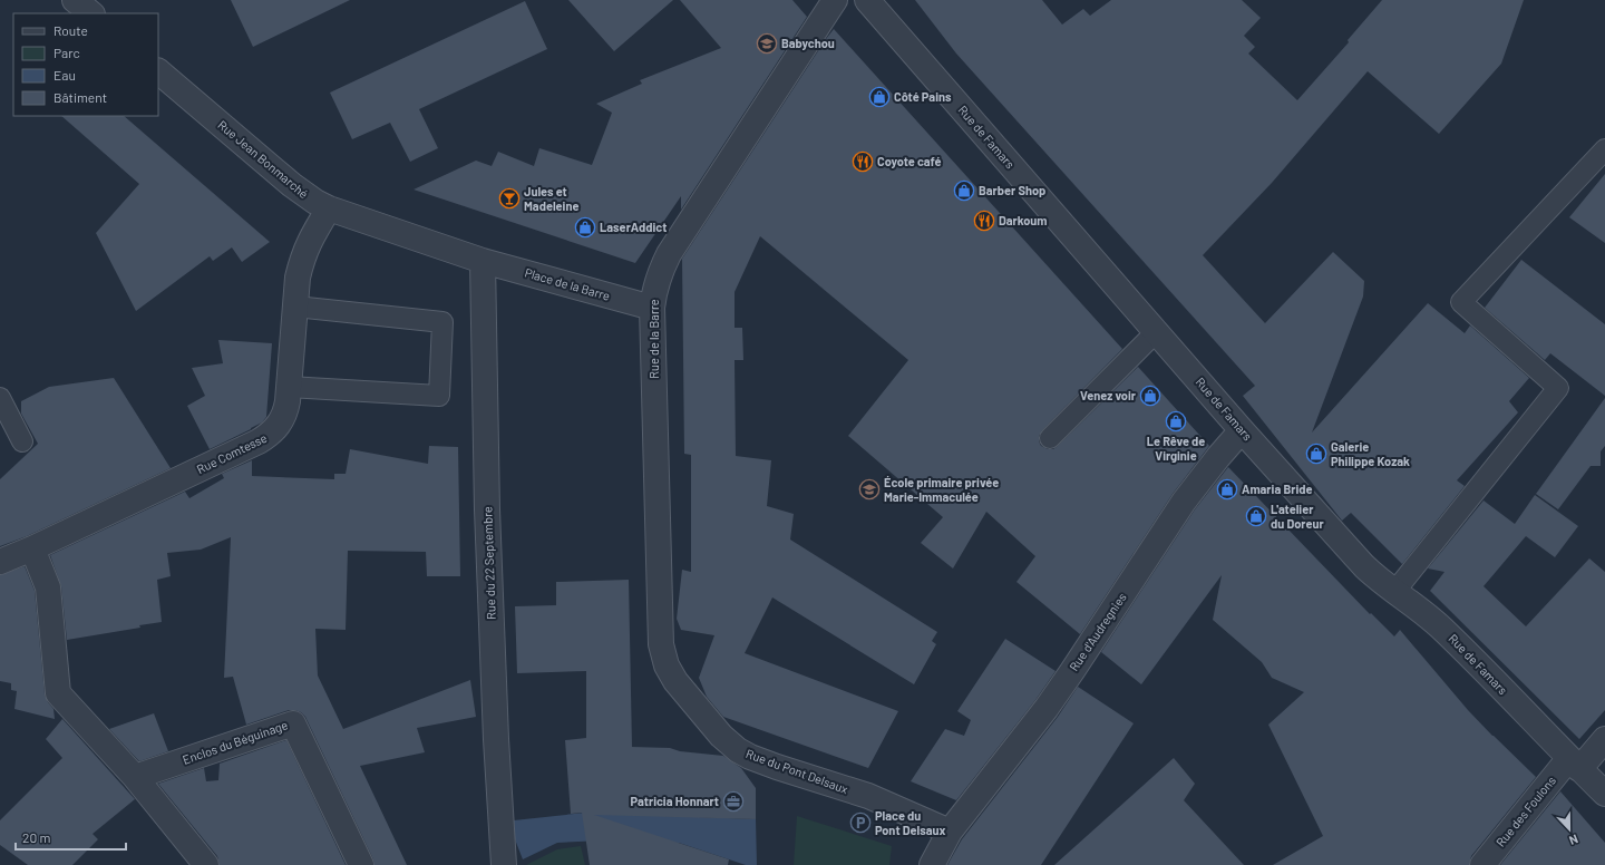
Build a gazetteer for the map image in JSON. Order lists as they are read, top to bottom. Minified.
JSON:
{"streets":{"street":["Rue de Famars","Rue Jean Bonmarché","Place de la Barre","Rue de la Barre","Rue Comtesse","Rue du 22 Septembre","Rue d'Audregnies","Enclos du Béguinage","Rue du Pont Delsaux","Rue des Foulons"]},"crossings":[["Rue de Famars","Rue d'Audregnies"],["Rue de Famars","Rue des Foulons"],["Rue Jean Bonmarché","Place de la Barre"],["Rue Jean Bonmarché","Rue Comtesse"],["Rue Jean Bonmarché","Rue du 22 Septembre"],["Place de la Barre","Rue de la Barre"],["Place de la Barre","Rue du 22 Septembre"],["Rue de la Barre","Rue du Pont Delsaux"],["Rue d'Audregnies","Rue du Pont Delsaux"]],"places":{"school or university":["Babychou","École primaire privée Marie-Immaculée"],"shop":["Côté Pains","Barber Shop","LaserAddict","Venez voir","Le Rêve de Virginie","Galerie Philippe Kozak","Amaria Bride","L'atelier du Doreur"],"restaurant":["Coyote café","Darkoum"],"bar":["Jules et Madeleine"],"office":["Patricia Honnart"],"parking":["Place du Pont Delsaux"]},"legend":["Route","Parc","Eau","Bâtiment"],"scale_bar":"20 m","north":"bottom"}
